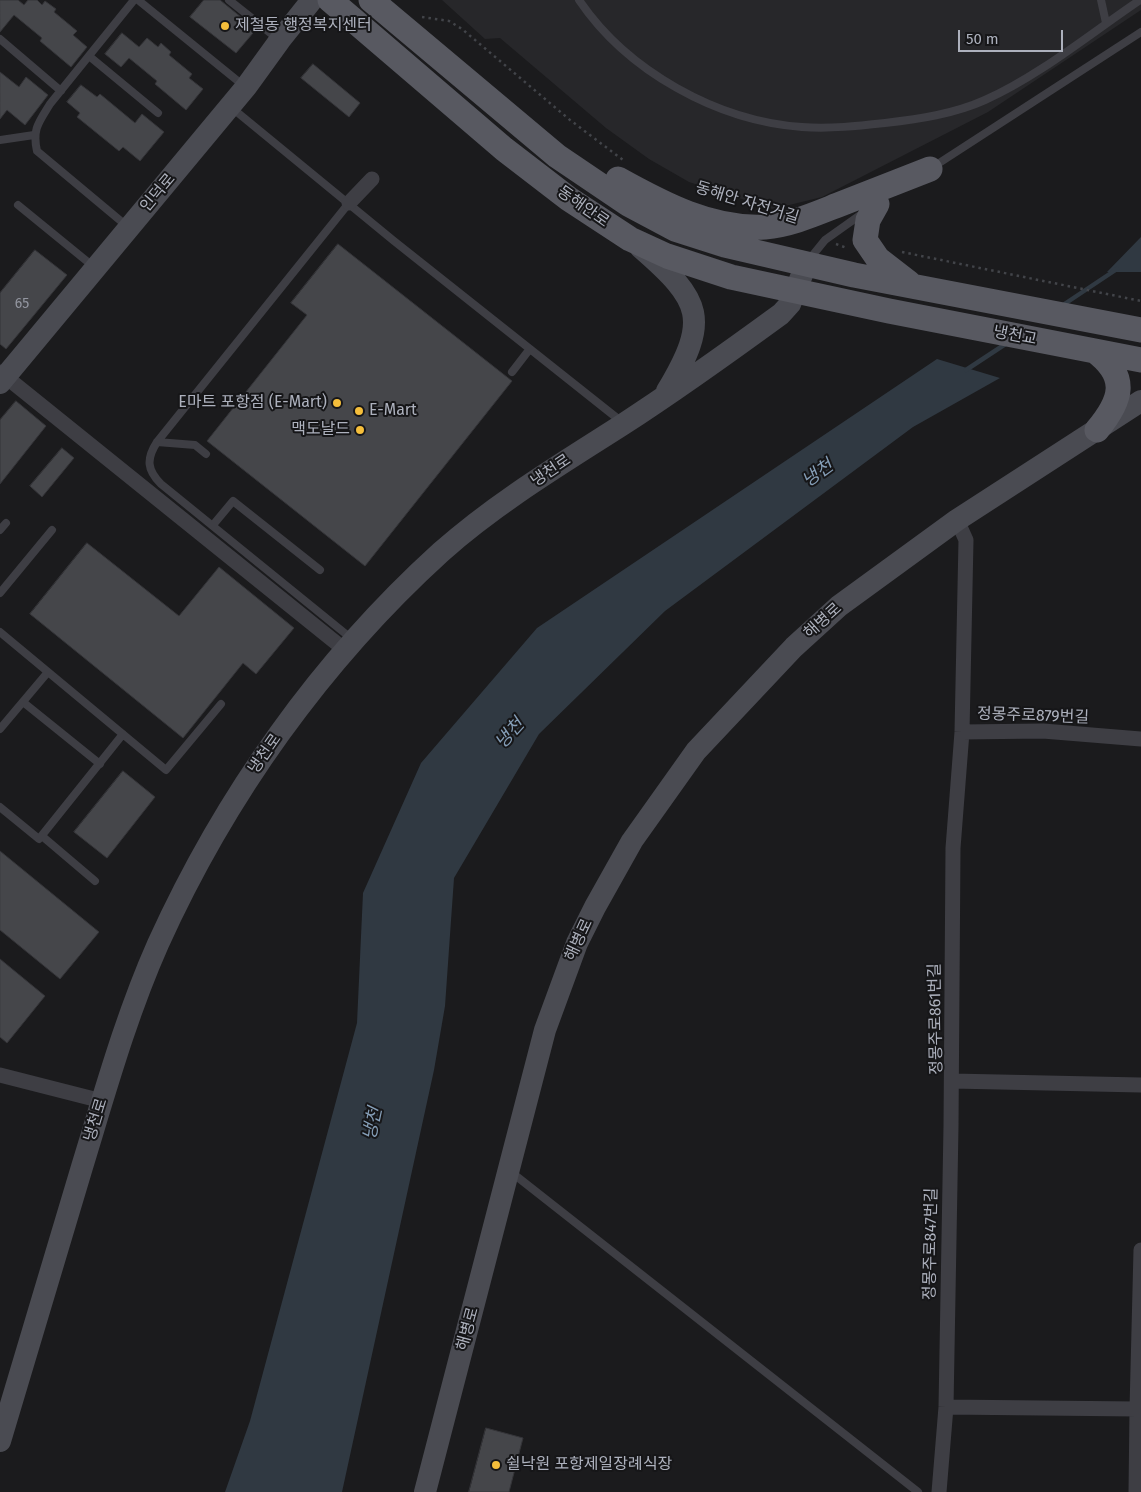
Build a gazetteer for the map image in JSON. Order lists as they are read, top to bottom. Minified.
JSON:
{"streets":{"main road":["동해안로","냉천교"],"street":["인덕로","냉천로","해병로","정몽주로879번길","정몽주로861번길","정몽주로847번길"]},"crossings":[["동해안로","냉천교"],["동해안로","냉천로"],["정몽주로879번길","정몽주로861번길"],["정몽주로861번길","정몽주로847번길"]],"water":["냉천"],"places":["제철동 행정복지센터","E마트 포항점 (E-Mart)","E-Mart","맥도날드","쉴낙원 포항제일장례식장"],"house_numbers":["65"],"scale_bar":"50 m"}
